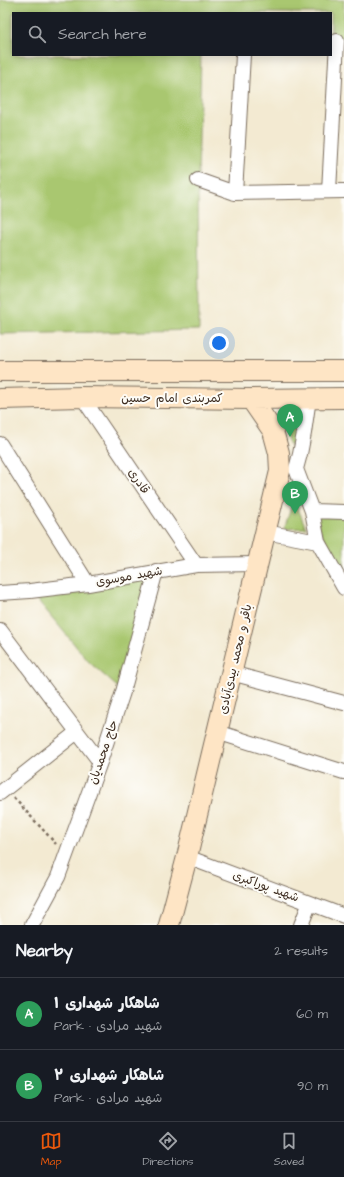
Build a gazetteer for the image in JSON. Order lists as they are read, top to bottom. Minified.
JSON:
{"streets":{"main road":["کمربندی امام حسین","باقر و محمد بیدی‌آبادی"],"street":["قادری","شهید موسوی","حاج محمدیان","شهید پوراکبری"]},"crossings":[["کمربندی امام حسین","قادری"],["کمربندی امام حسین","باقر و محمد بیدی‌آبادی"],["قادری","شهید موسوی"],["شهید موسوی","باقر و محمد بیدی‌آبادی"],["شهید موسوی","حاج محمدیان"],["باقر و محمد بیدی‌آبادی","شهید پوراکبری"]],"page":{"search":"Search here","pins":["A","B"],"heading":["Nearby","2 results"],"list":[{"mark":"A","name":"شاهکار شهداری ۱","note":"Park · شهید مرادی","value":"60 m"},{"mark":"B","name":"شاهکار شهداری ۲","note":"Park · شهید مرادی","value":"90 m"}],"nav":["Map","Directions","Saved"]}}
